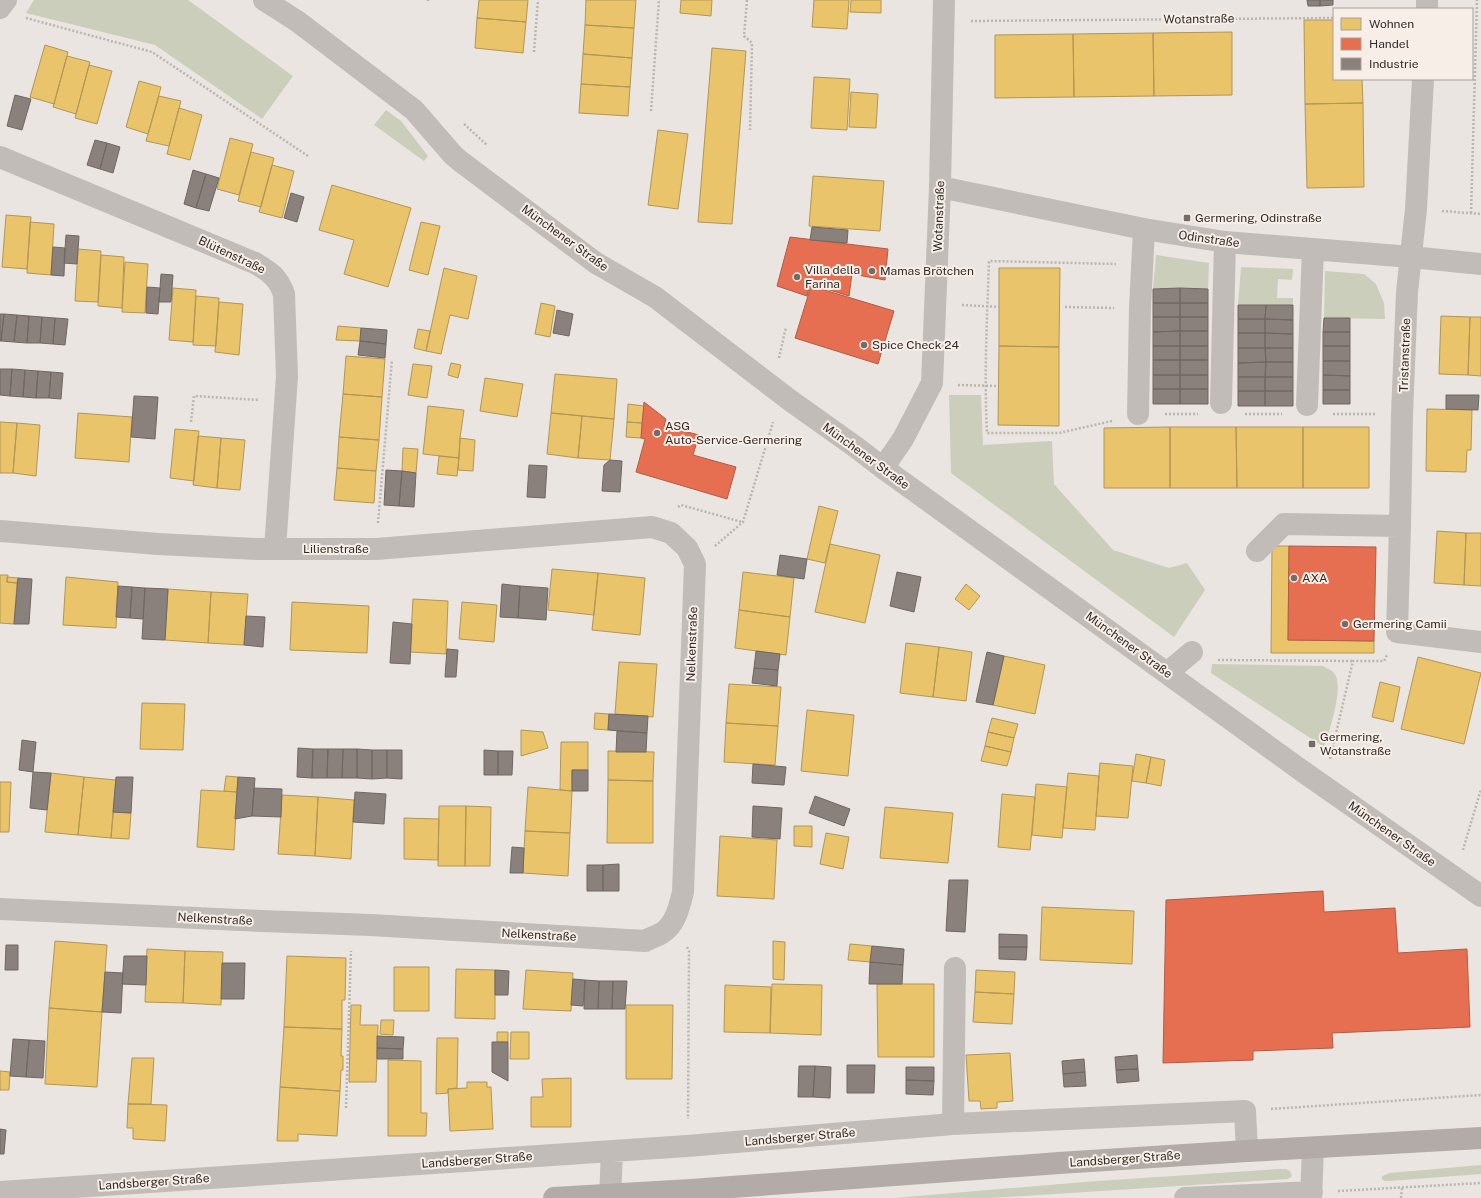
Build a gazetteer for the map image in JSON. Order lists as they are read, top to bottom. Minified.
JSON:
{"streets":{"main road":["Landsberger Straße"],"street":["Wotanstraße","Münchener Straße","Odinstraße","Blütenstraße","Tristanstraße","Lilienstraße","Nelkenstraße"]},"crossings":[["Wotanstraße","Münchener Straße"],["Wotanstraße","Odinstraße"],["Odinstraße","Tristanstraße"],["Blütenstraße","Lilienstraße"]],"places":{"transit":["Germering, Odinstraße","Germering, Wotanstraße"],"other":["Mamas Brötchen","Villa della Farina","Spice Check 24","ASG Auto-Service-Germering","AXA","Germering Camii"]},"legend":["Wohnen","Handel","Industrie"]}
